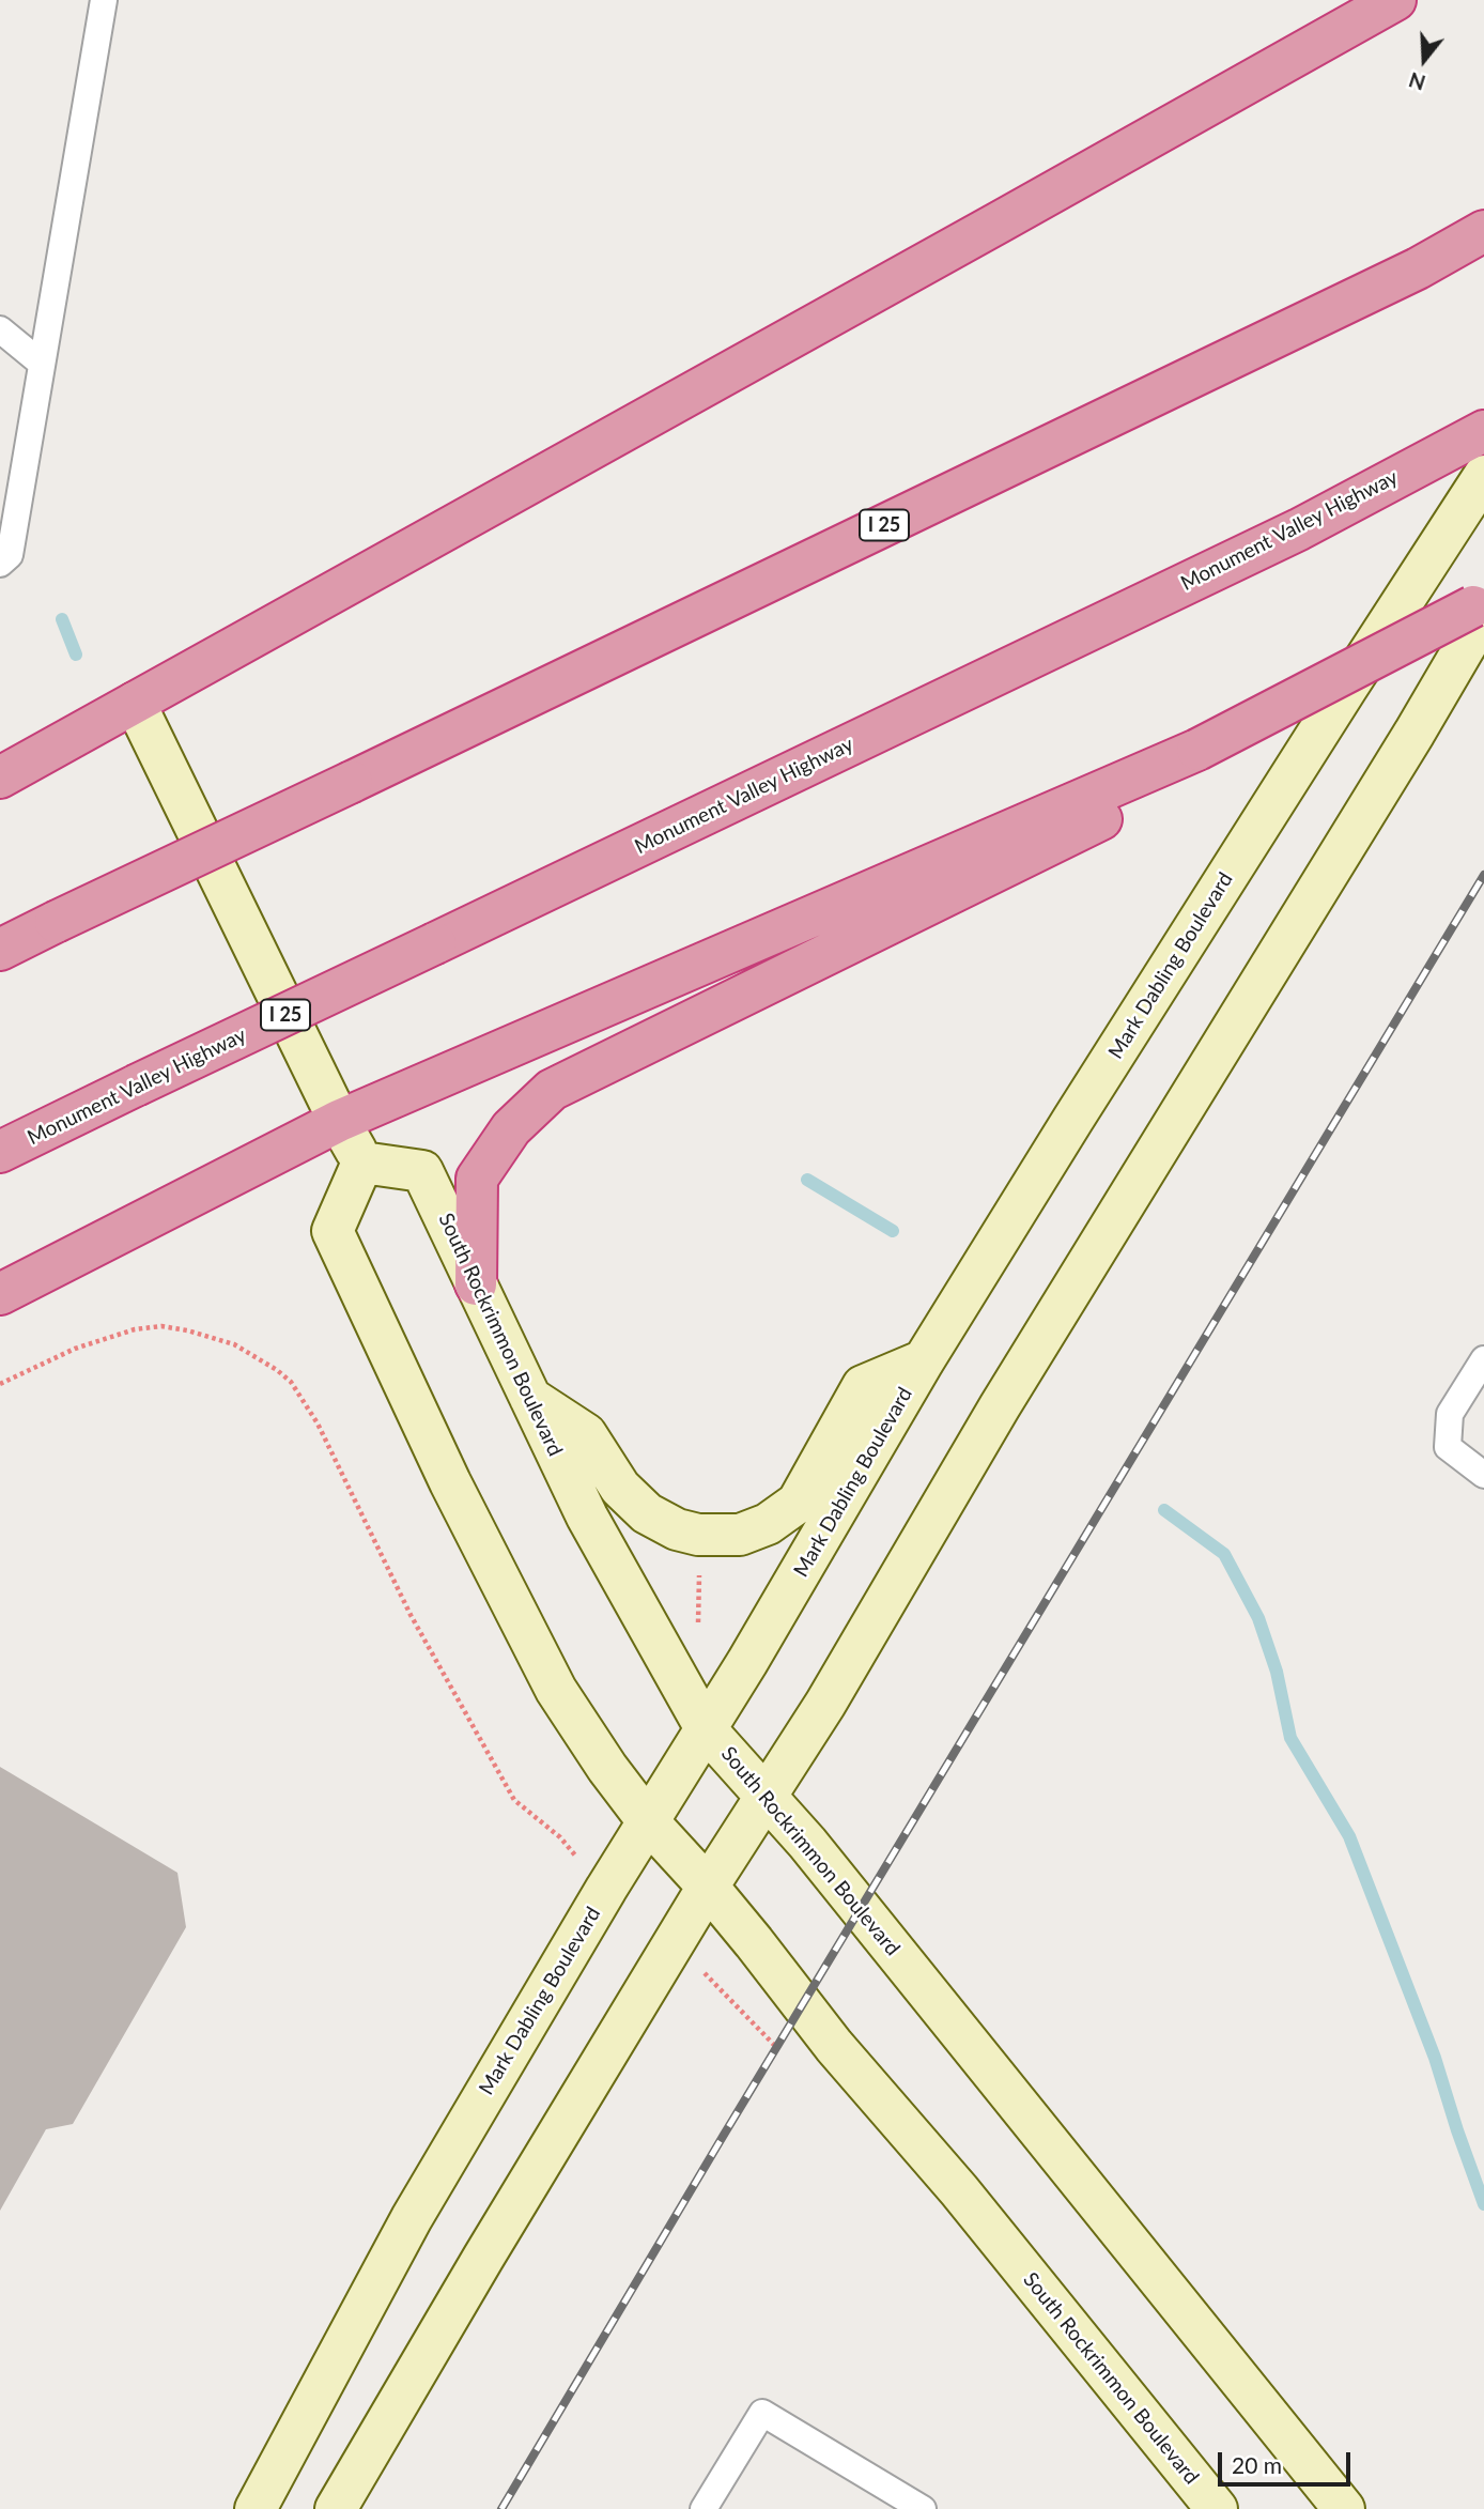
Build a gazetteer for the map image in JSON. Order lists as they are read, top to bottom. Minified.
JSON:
{"streets":{"highway":["I 25","Monument Valley Highway"],"street":["Mark Dabling Boulevard","South Rockrimmon Boulevard"]},"crossings":[["Mark Dabling Boulevard","South Rockrimmon Boulevard"]],"scale_bar":"20 m","north":"bottom"}
